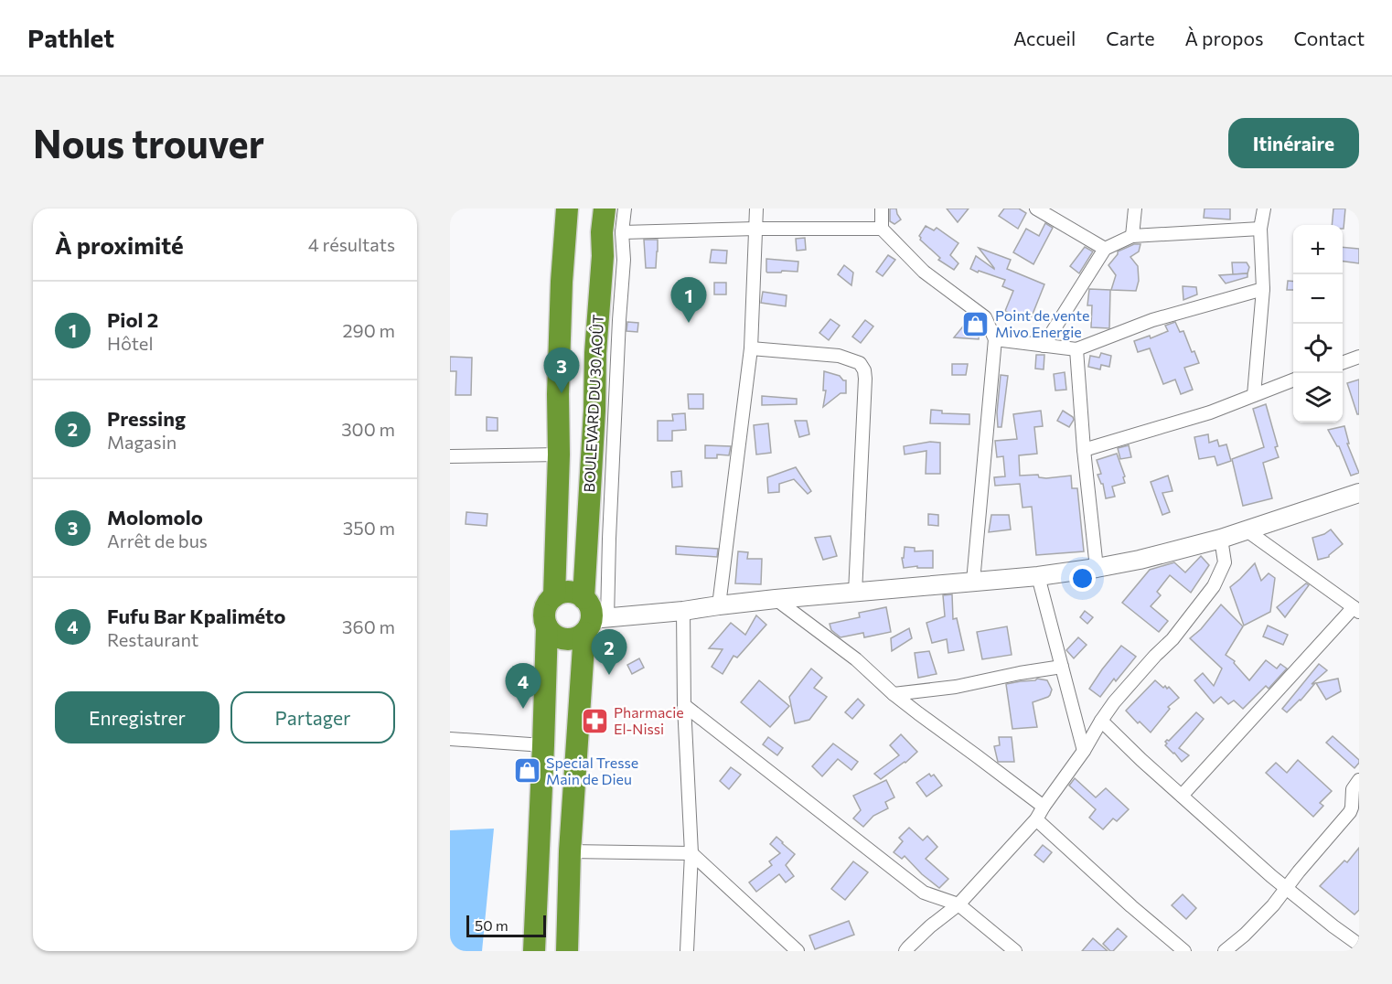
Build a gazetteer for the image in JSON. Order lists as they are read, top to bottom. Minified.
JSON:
{"streets":{"highway":["BOULEVARD DU 30 AOÛT"]},"places":{"shop":["Point de vente Mivo Energie","Special Tresse Main de Dieu"],"pharmacy":["Pharmacie El-Nissi"]},"scale_bar":"50 m","page":{"header":"Pathlet","nav":["Accueil","Carte","À propos","Contact"],"buttons":["Itinéraire",["Enregistrer","Partager"]],"title":"Nous trouver","heading":["À proximité","4 résultats"],"map_buttons":["+","−"],"pins":["1","3","2","4"],"list":[{"mark":"1","name":"Piol 2","note":"Hôtel","value":"290 m"},{"mark":"2","name":"Pressing","note":"Magasin","value":"300 m"},{"mark":"3","name":"Molomolo","note":"Arrêt de bus","value":"350 m"},{"mark":"4","name":"Fufu Bar Kpaliméto","note":"Restaurant","value":"360 m"}],"scale":"50 m"}}
